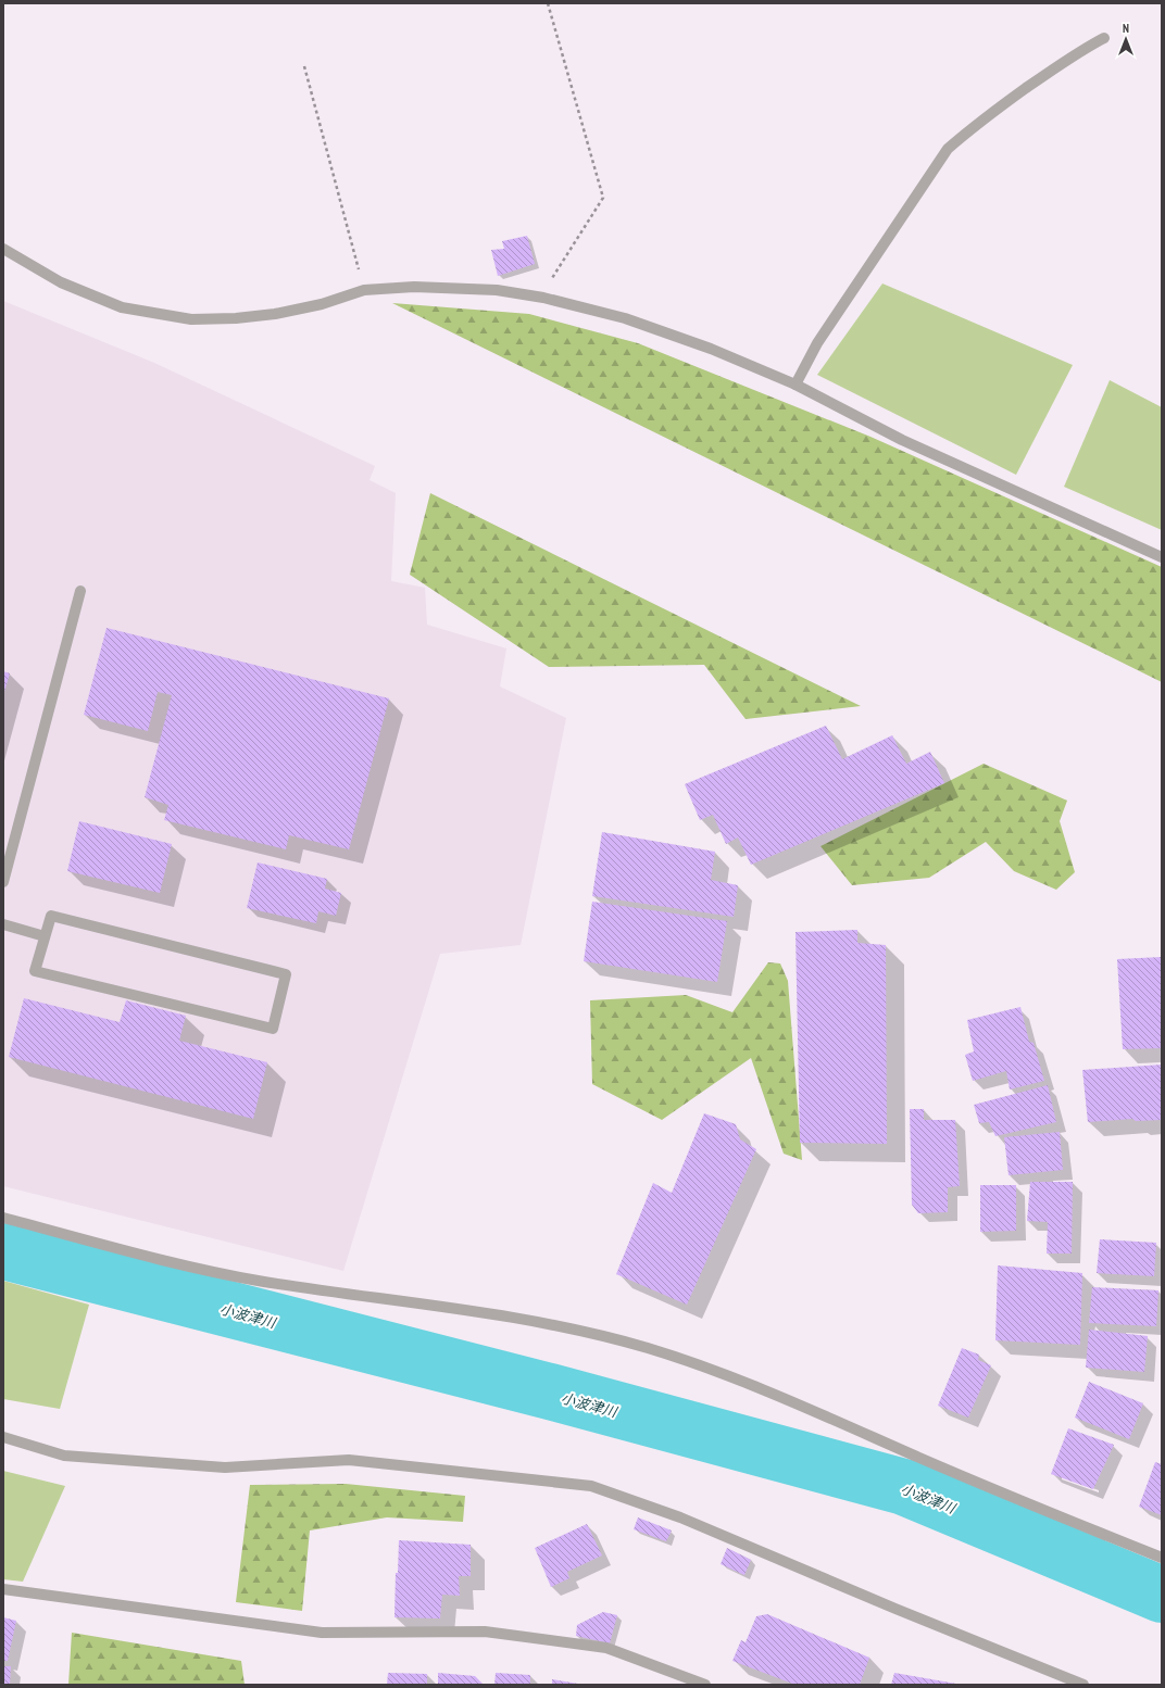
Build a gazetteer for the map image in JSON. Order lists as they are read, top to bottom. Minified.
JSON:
{"water":["小波津川"],"north":"top"}
